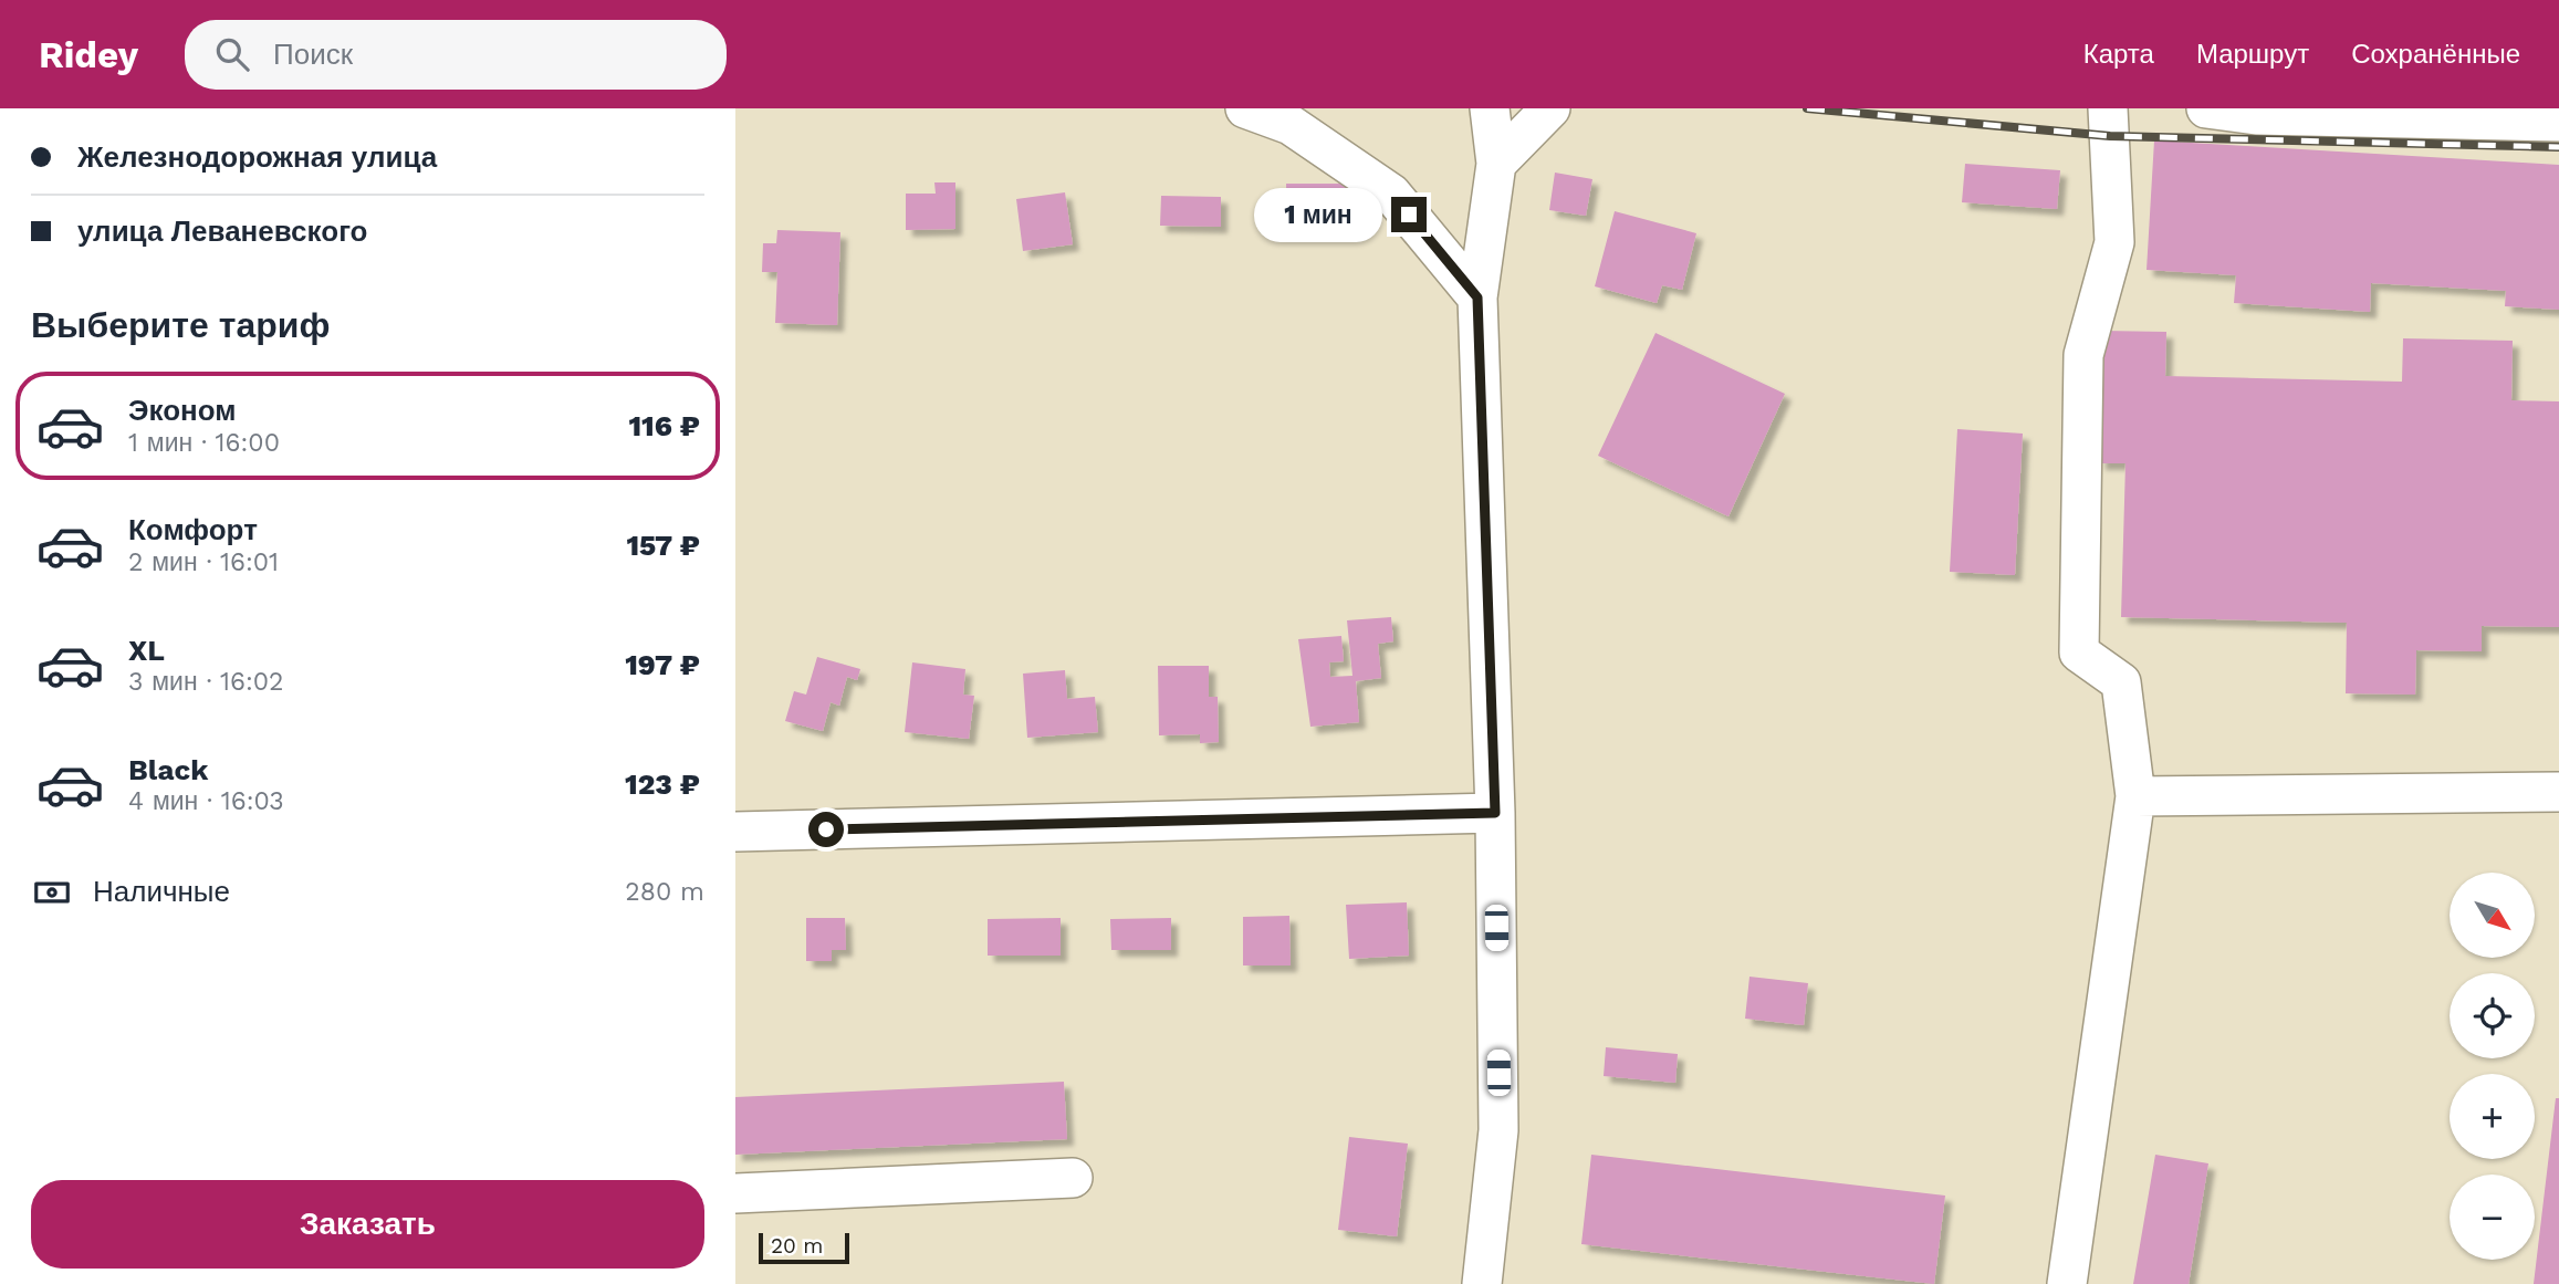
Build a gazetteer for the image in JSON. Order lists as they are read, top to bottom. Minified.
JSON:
{"scale_bar":"20 m","north":"bottom right","page":{"header":"Ridey","search":"Поиск","nav":["Карта","Маршрут","Сохранённые"],"banner":["Железнодорожная улица","улица Леваневского"],"bubble":"1 мин","heading":"Выберите тариф","list":[{"name":"Эконом","note":"1 мин · 16:00","value":"116 ₽"},{"name":"Комфорт","note":"2 мин · 16:01","value":"157 ₽"},{"name":"XL","note":"3 мин · 16:02","value":"197 ₽"},{"name":"Black","note":"4 мин · 16:03","value":"123 ₽"}],"pay":["Наличные","280 m"],"map_buttons":["+","−"],"buttons":"Заказать","scale":"20 m"}}
